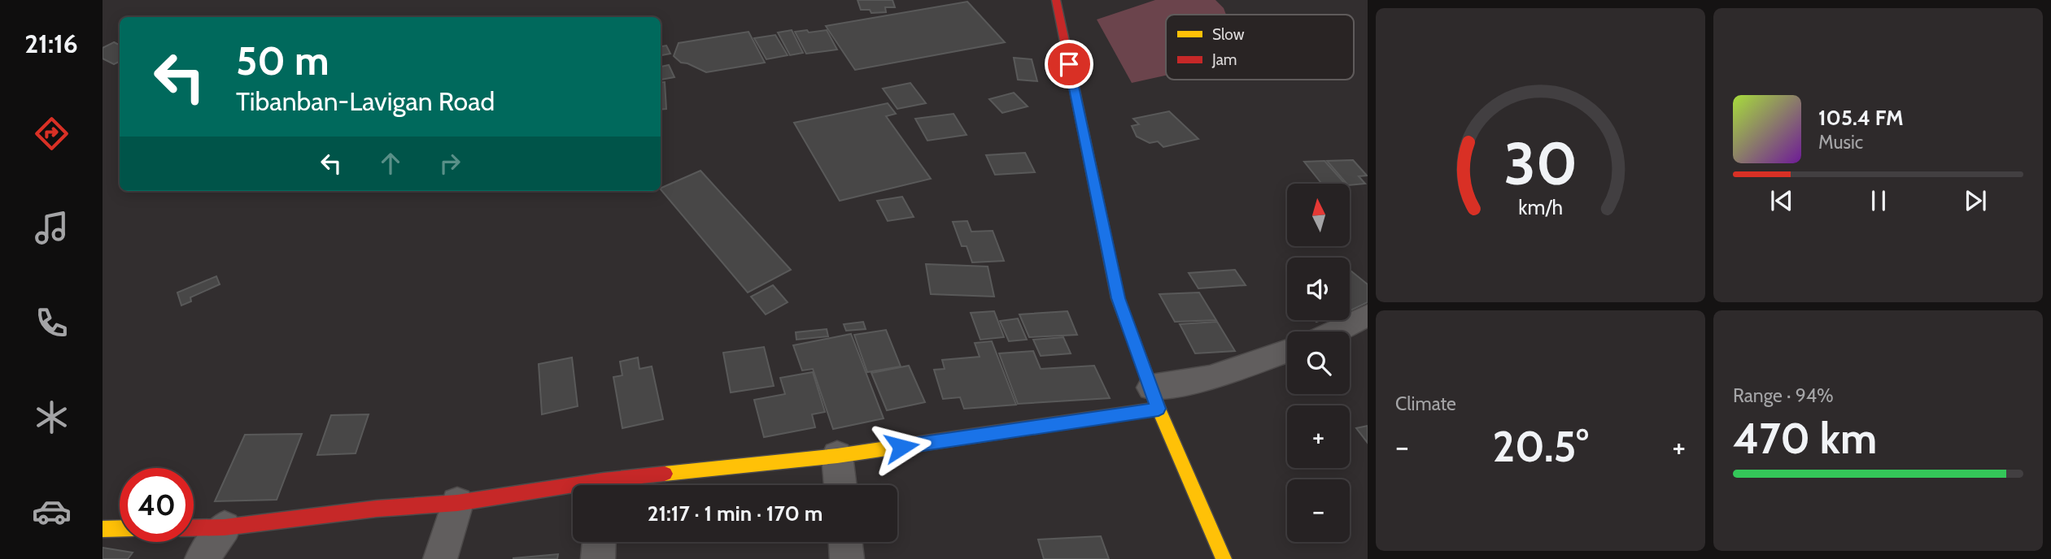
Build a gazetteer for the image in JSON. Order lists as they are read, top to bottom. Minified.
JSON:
{"legend":["Slow","Jam"],"north":"top","page":{"tabs":"21:16","turn":["50 m","Tibanban-Lavigan Road"],"song":["105.4 FM","Music"],"map_buttons":["+","−"],"tile":["Climate",["Range · 94%","470 km"]],"heat":["−","20.5°","+"],"limit":"40","trip":"21:17 · 1 min · 170 m","gauge":["30","km/h"]}}
